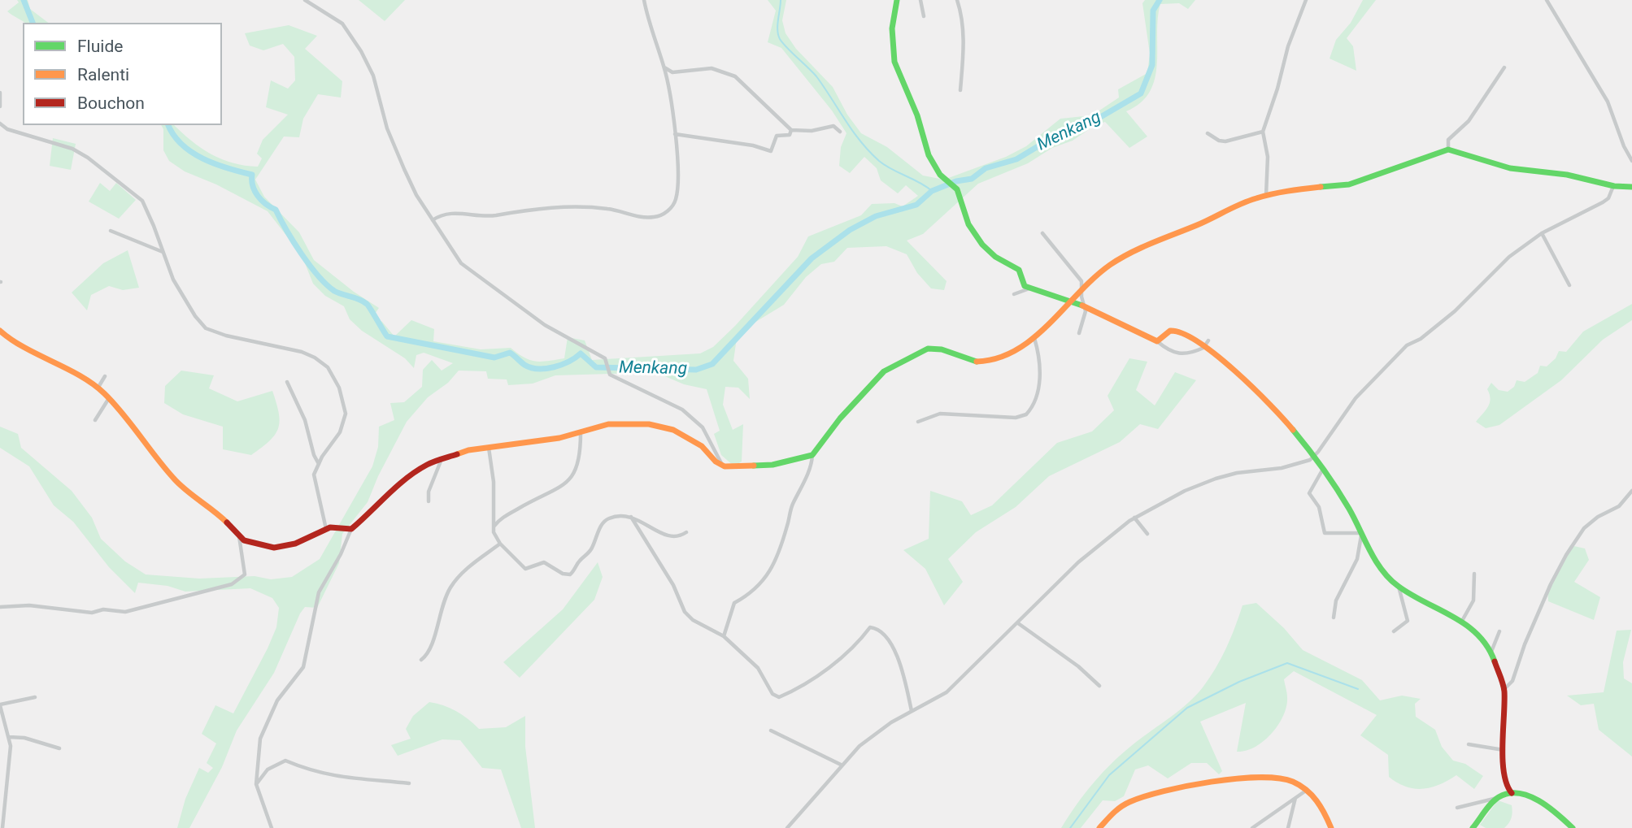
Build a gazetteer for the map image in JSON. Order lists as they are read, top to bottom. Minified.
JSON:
{"water":["Menkang"],"legend":["Fluide","Ralenti","Bouchon"]}
